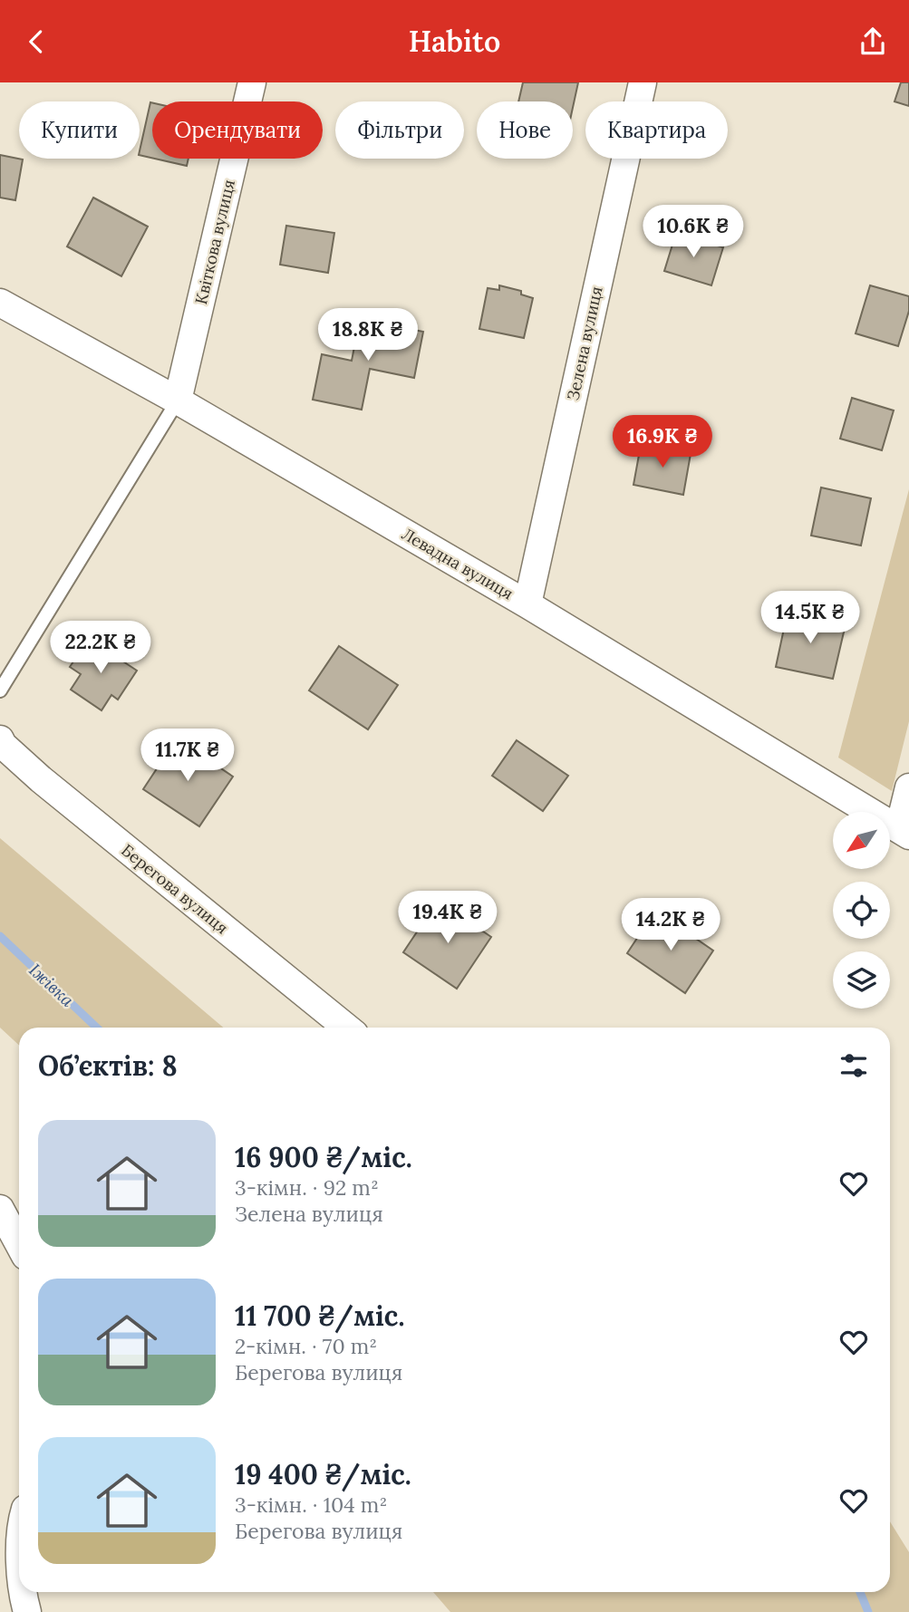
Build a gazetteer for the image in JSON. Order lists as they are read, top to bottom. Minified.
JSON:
{"streets":{"street":["Квіткова вулиця","Зелена вулиця","Левадна вулиця","Берегова вулиця"]},"crossings":[["Квіткова вулиця","Левадна вулиця"],["Зелена вулиця","Левадна вулиця"]],"water":["Іжівка"],"north":"bottom left","page":{"header":"Habito","chip":["Купити","Орендувати","Фільтри","Нове","Квартира"],"price":["10.6K ₴","18.8K ₴","16.9K ₴","14.5K ₴","22.2K ₴","11.7K ₴","19.4K ₴","14.2K ₴"],"heading":"Об’єктів: 8","list":[{"name":"16 900 ₴/міс.","note":"3-кімн. · 92 m² · Зелена вулиця"},{"name":"11 700 ₴/міс.","note":"2-кімн. · 70 m² · Берегова вулиця"},{"name":"19 400 ₴/міс.","note":"3-кімн. · 104 m² · Берегова вулиця"}]}}
